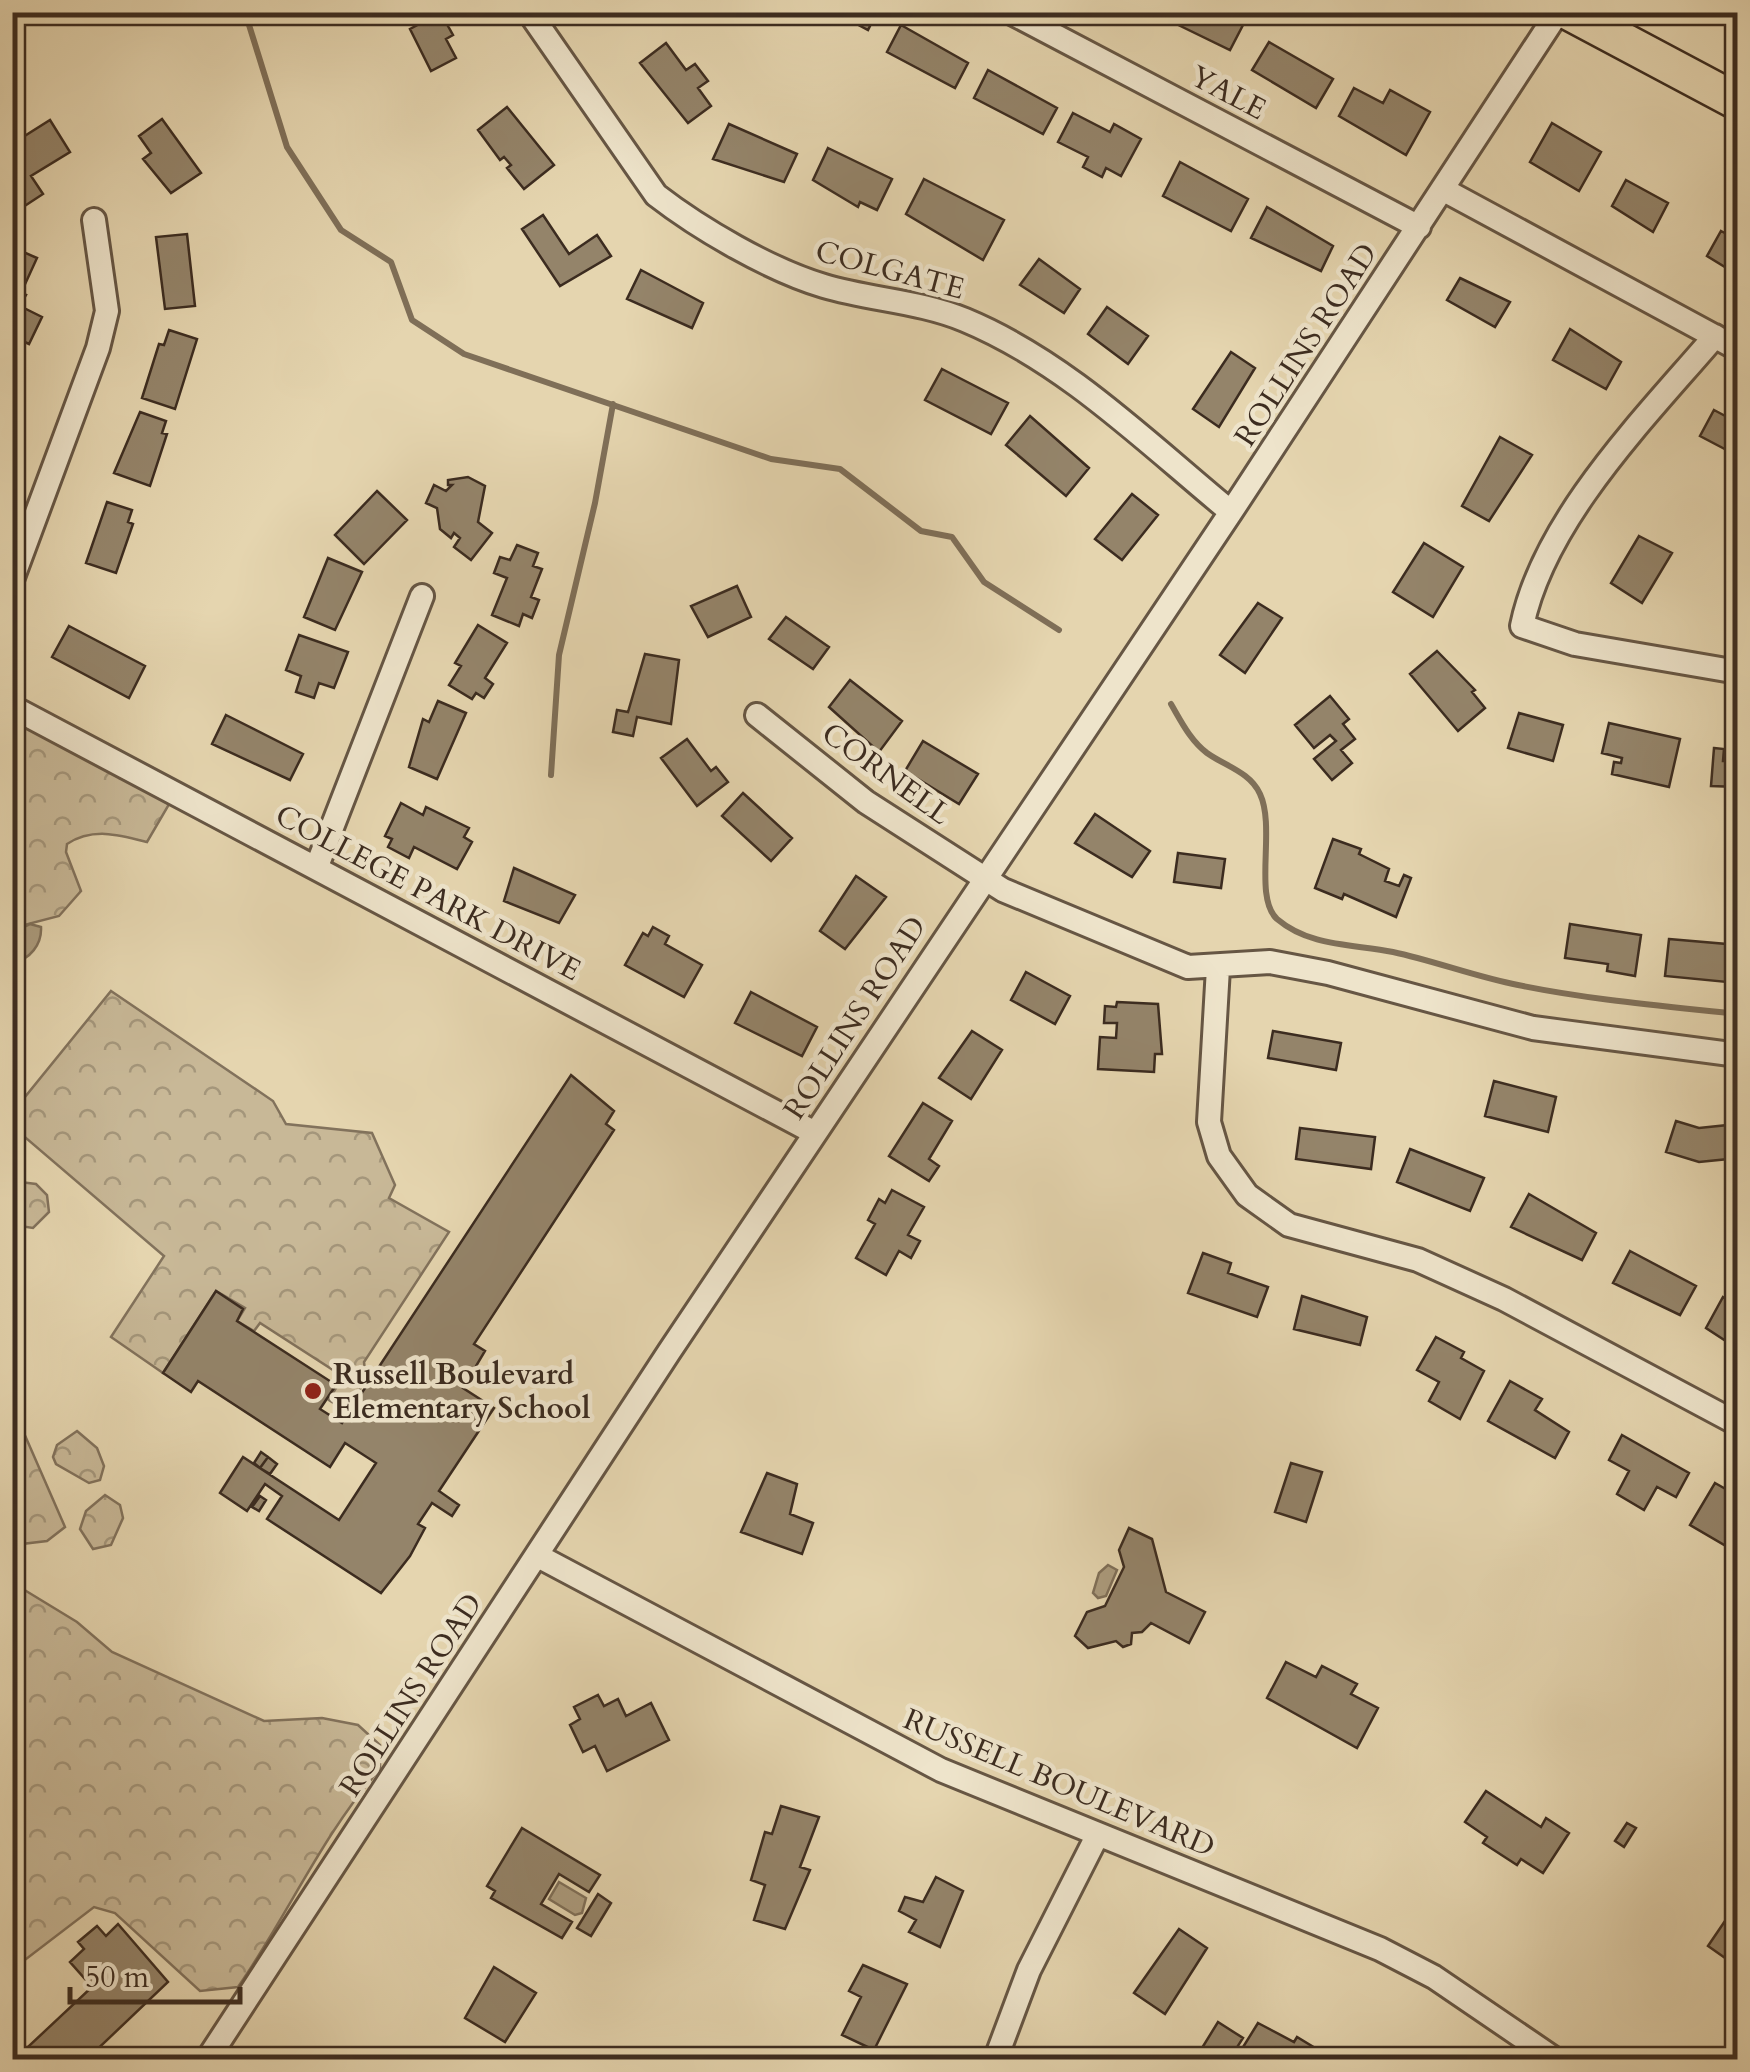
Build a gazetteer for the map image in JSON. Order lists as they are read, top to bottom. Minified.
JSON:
{"streets":{"street":["YALE","COLGATE","ROLLINS ROAD","CORNELL","COLLEGE PARK DRIVE","RUSSELL BOULEVARD"]},"crossings":[["YALE","ROLLINS ROAD"],["COLGATE","ROLLINS ROAD"],["ROLLINS ROAD","CORNELL"],["ROLLINS ROAD","COLLEGE PARK DRIVE"],["ROLLINS ROAD","RUSSELL BOULEVARD"]],"places":["Russell Boulevard Elementary School"],"scale_bar":"50 m"}
